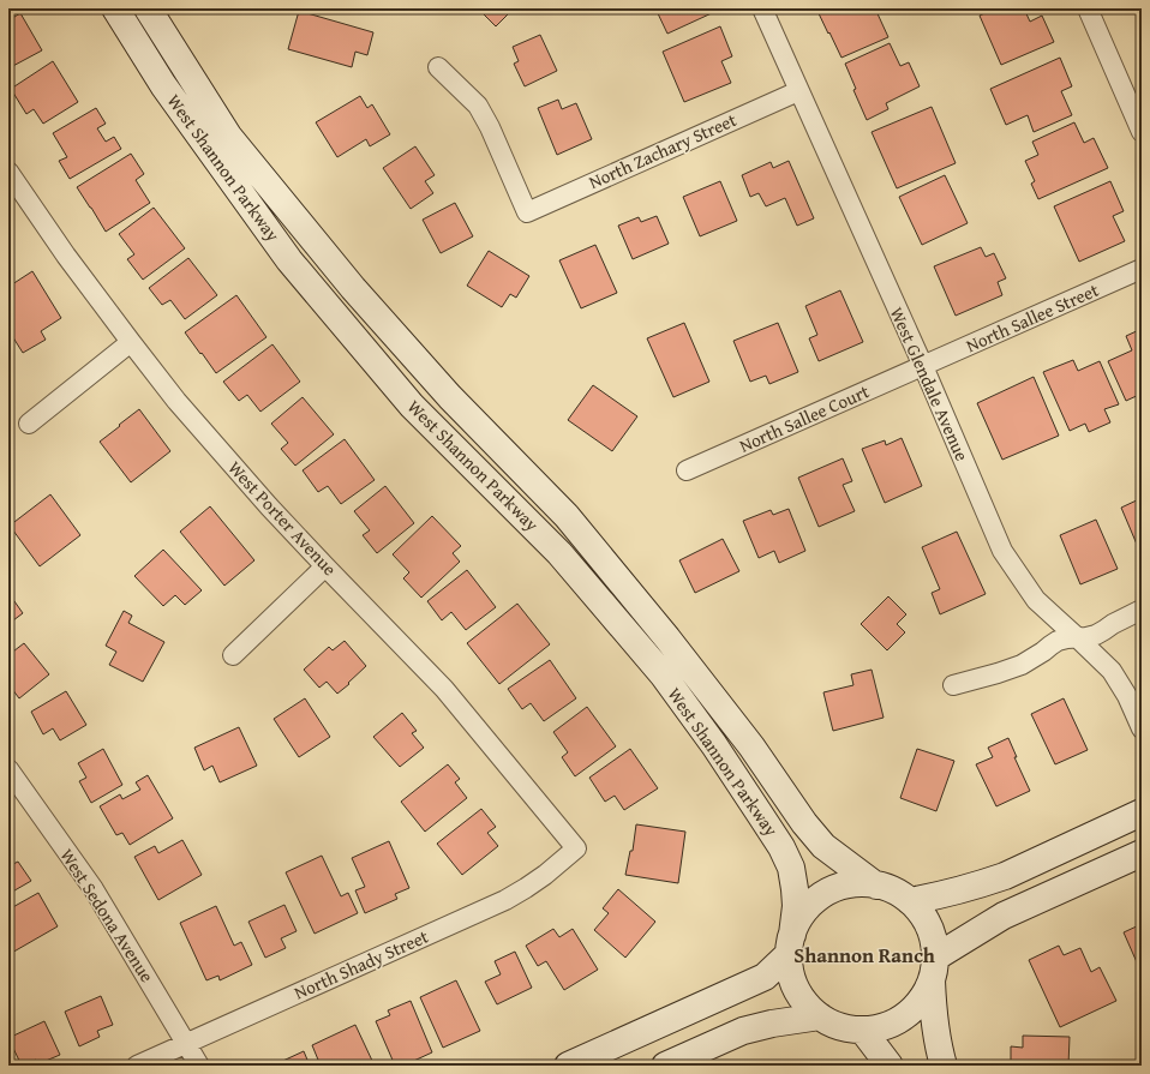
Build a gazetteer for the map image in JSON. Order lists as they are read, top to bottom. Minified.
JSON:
{"streets":{"street":["North Zachary Street","West Shannon Parkway","North Sallee Street","West Glendale Avenue","North Sallee Court","West Porter Avenue","West Sedona Avenue","North Shady Street"]},"crossings":[["North Zachary Street","West Glendale Avenue"],["North Sallee Street","West Glendale Avenue"],["North Sallee Street","North Sallee Court"],["West Glendale Avenue","North Sallee Court"],["West Porter Avenue","North Shady Street"],["West Sedona Avenue","North Shady Street"]],"districts":["Shannon Ranch"]}
